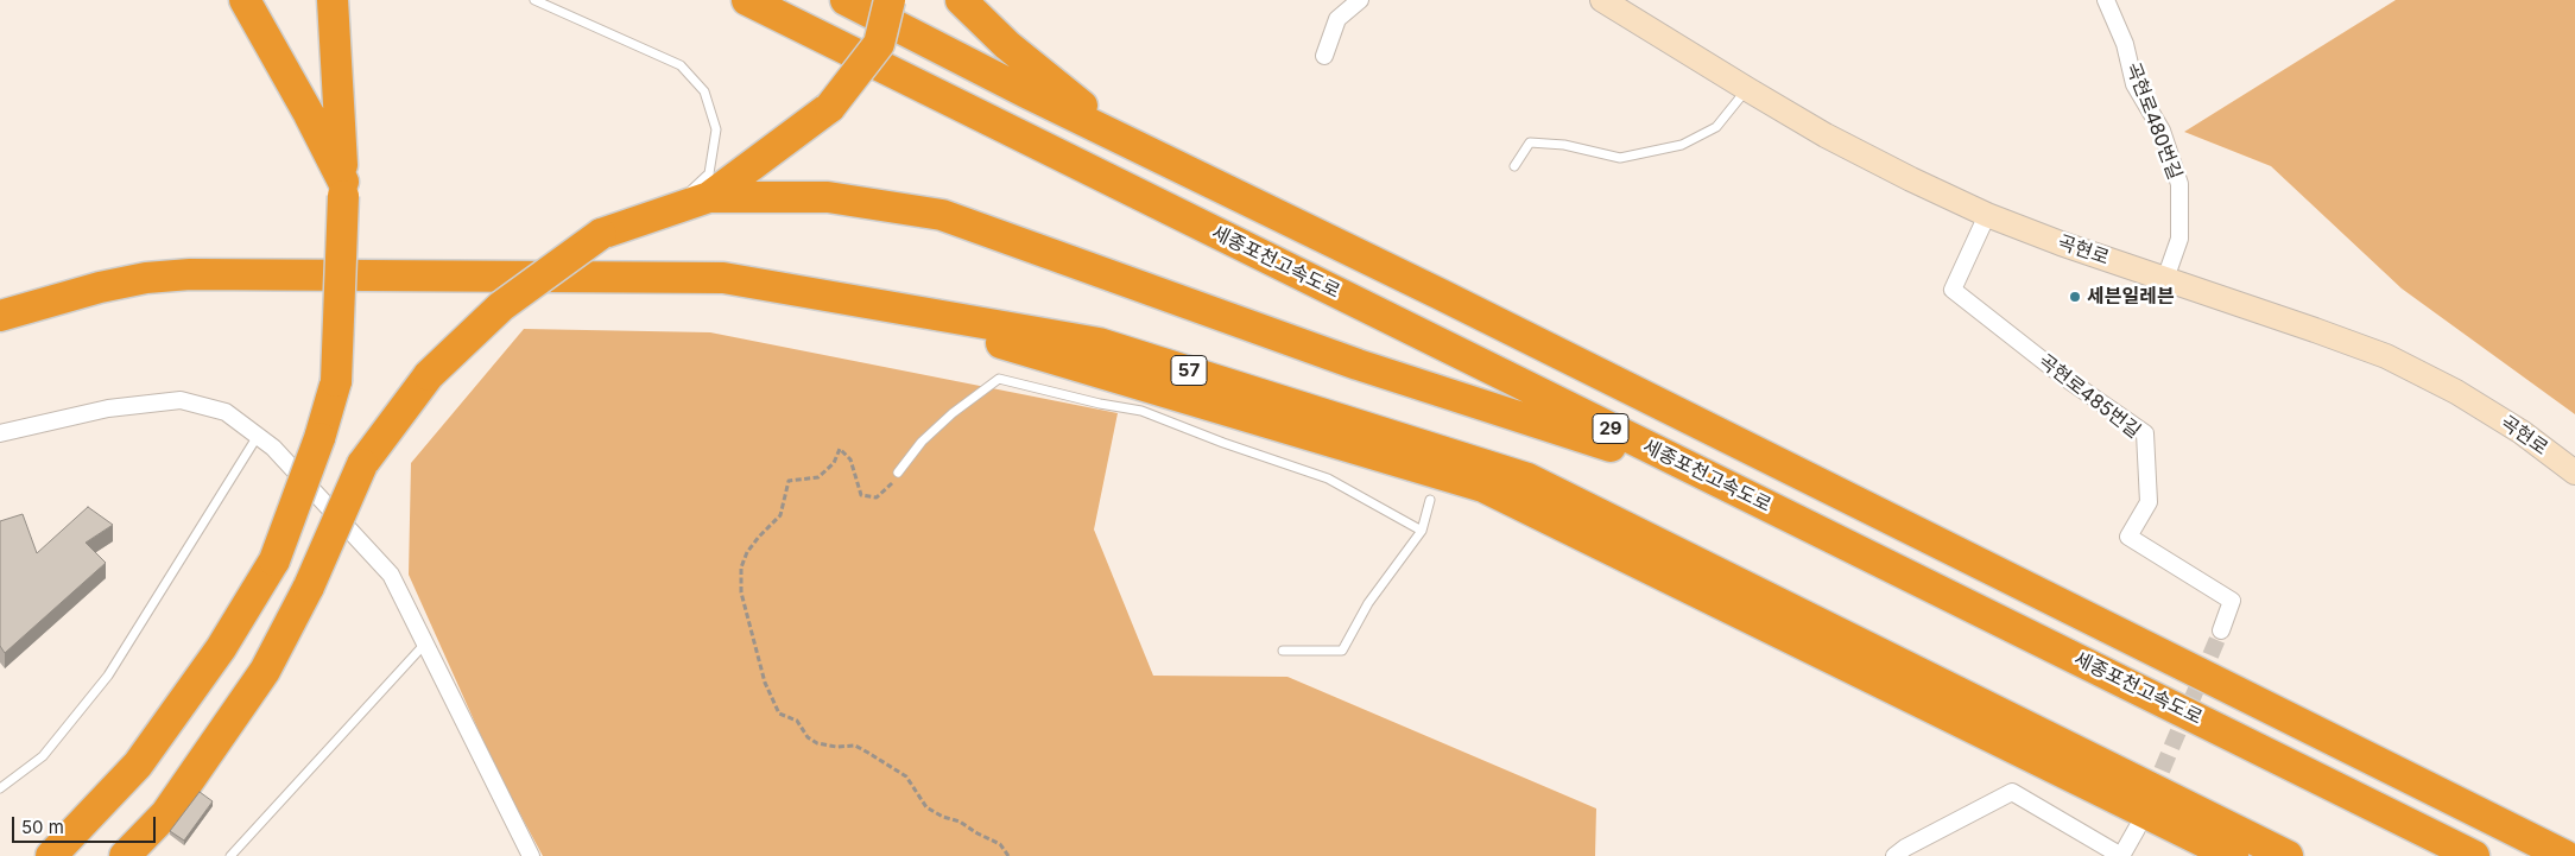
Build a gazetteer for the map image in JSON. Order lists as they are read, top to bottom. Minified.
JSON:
{"streets":{"highway":["세종포천고속도로","57","29"],"main road":["곡현로"],"street":["곡현로480번길","곡현로485번길"]},"crossings":[["곡현로480번길","곡현로"],["곡현로","곡현로485번길"]],"places":["세븐일레븐"],"scale_bar":"50 m"}
